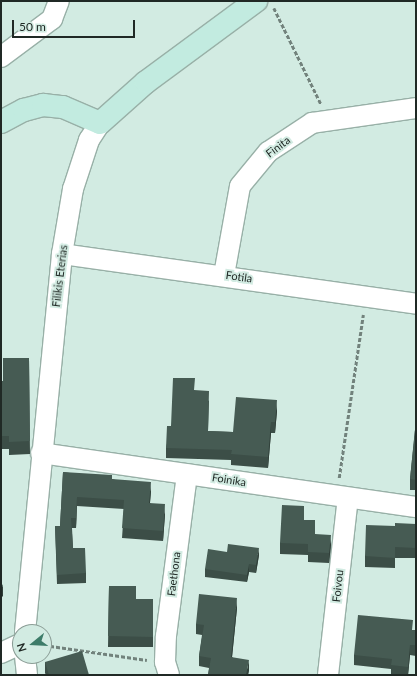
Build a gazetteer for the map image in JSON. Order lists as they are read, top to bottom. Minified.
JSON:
{"streets":{"main road":["Filikis Eterias"],"street":["Finita","Fotila","Foinika","Faethona","Foivou"]},"crossings":[["Finita","Fotila"],["Filikis Eterias","Fotila"],["Filikis Eterias","Foinika"],["Foinika","Faethona"],["Foinika","Foivou"]],"scale_bar":"50 m","north":"left"}
